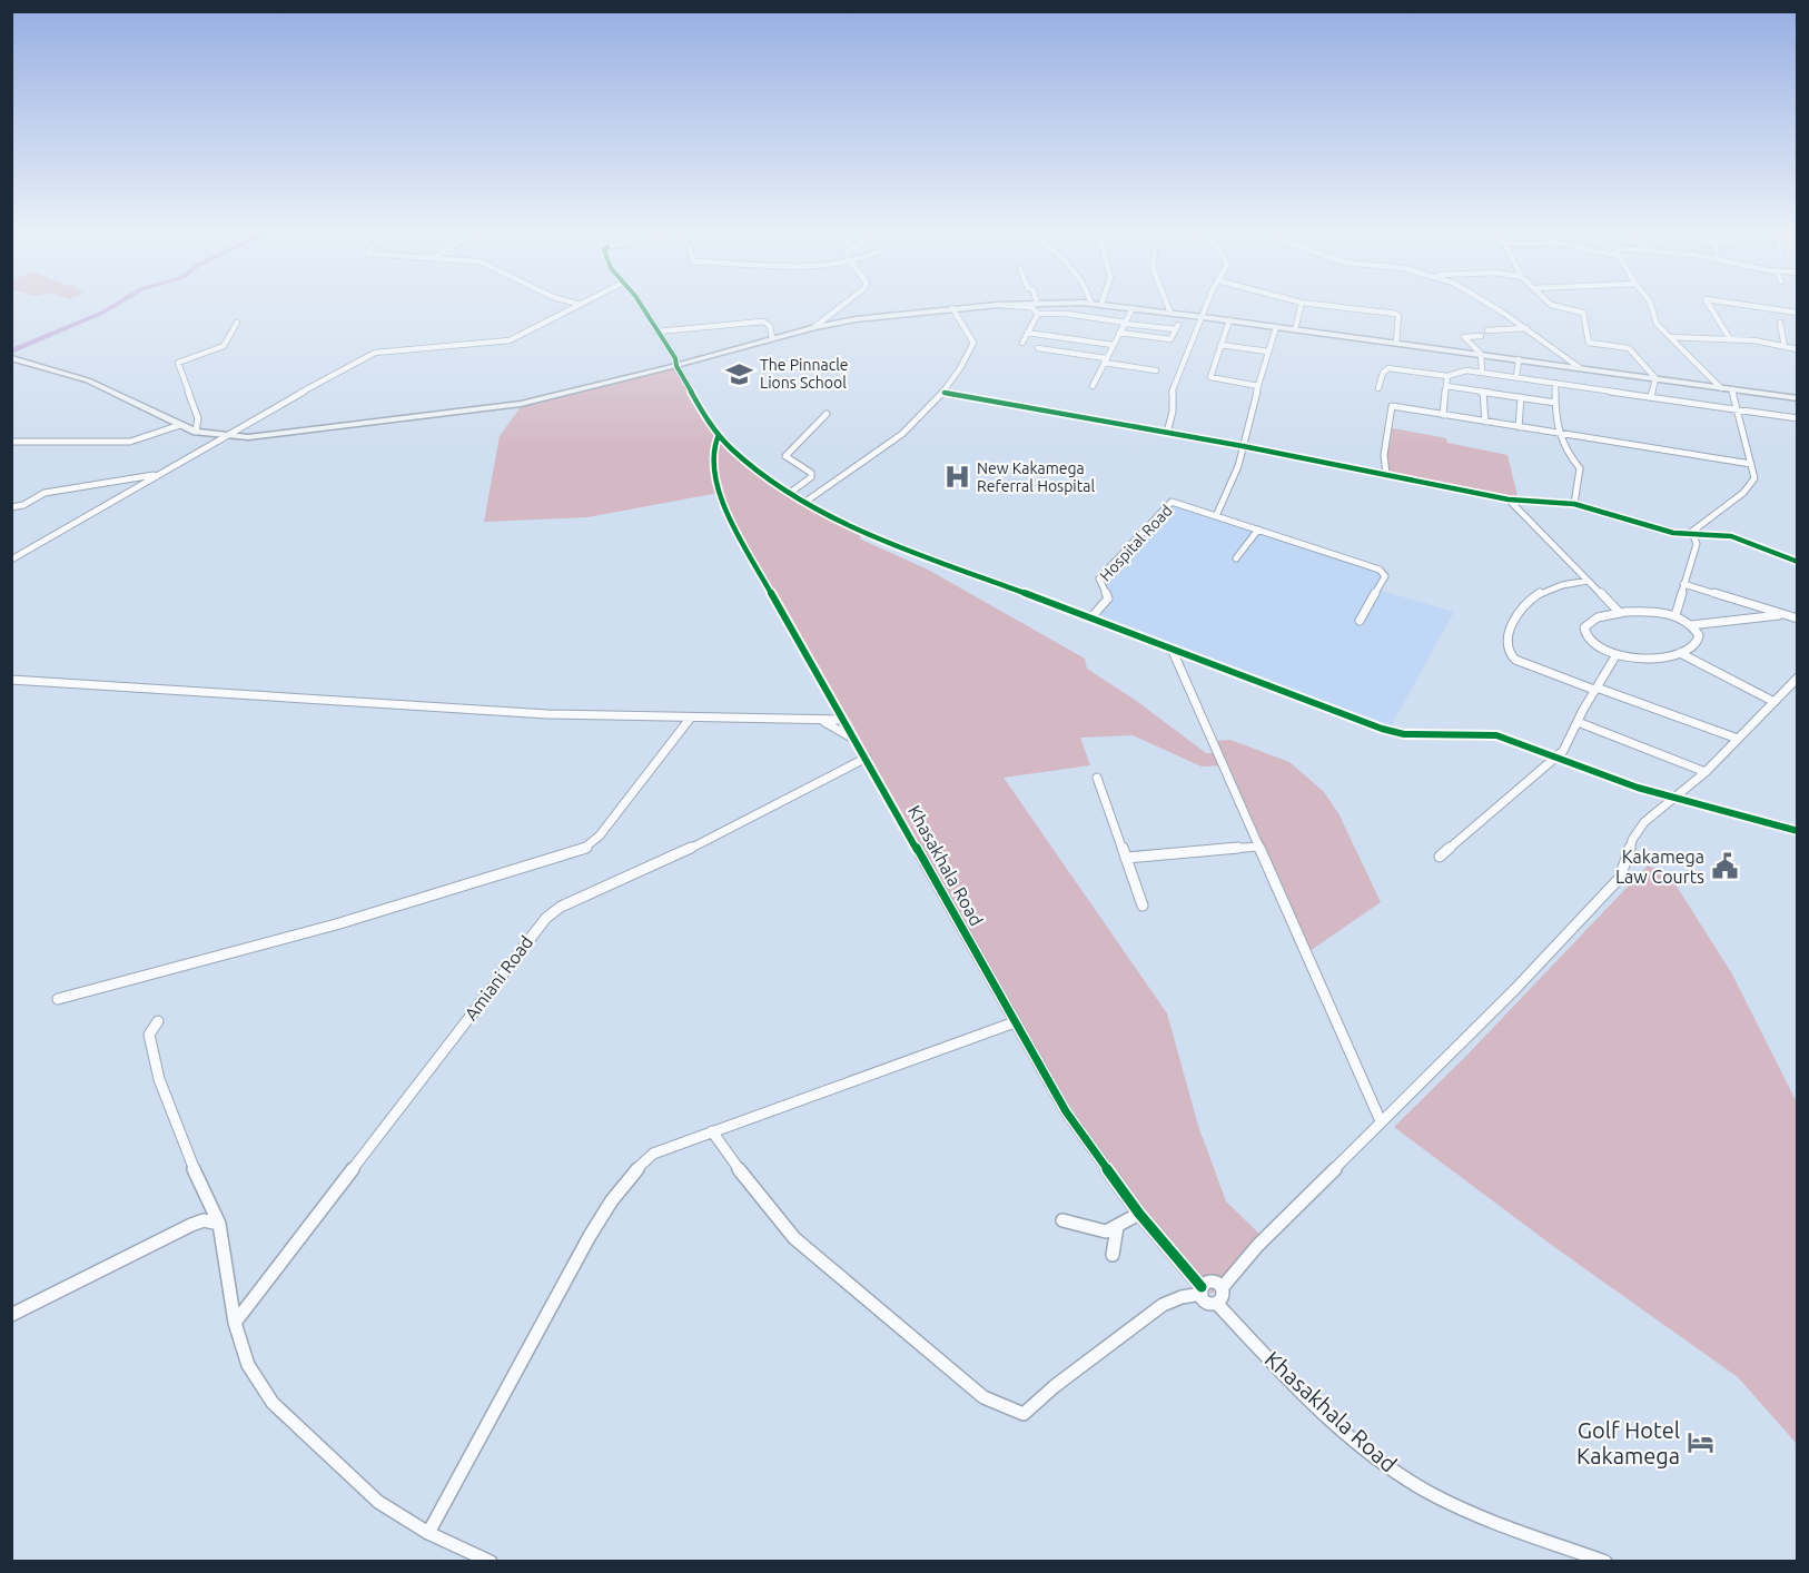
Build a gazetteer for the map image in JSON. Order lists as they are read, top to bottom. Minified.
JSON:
{"streets":{"street":["Hospital Road","Khasakhala Road","Amiani Road"]},"crossings":[["Khasakhala Road","Amiani Road"]],"places":{"school or university":["The Pinnacle Lions School"],"hospital":["New Kakamega Referral Hospital"],"public building":["Kakamega Law Courts"],"hotel":["Golf Hotel Kakamega"]}}
